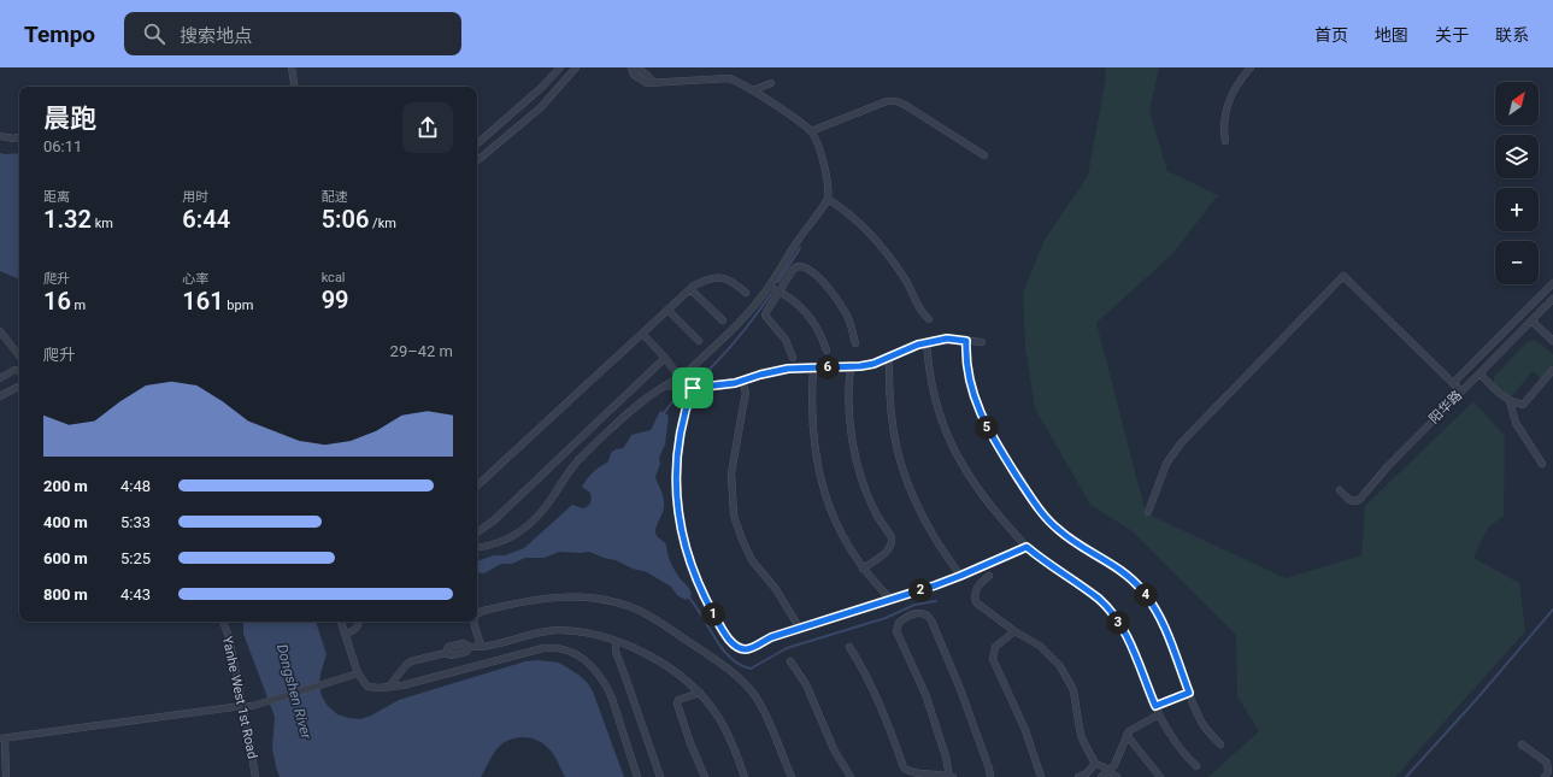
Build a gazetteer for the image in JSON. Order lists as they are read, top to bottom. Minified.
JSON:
{"streets":{"street":["阳华路","Yanhe West 1st Road"]},"water":["Dongshen River"],"north":"top right","page":{"header":"Tempo","search":"搜索地点","nav":["首页","地图","关于","联系"],"map_buttons":["+","−"],"heading":["晨跑","06:11"],"stats":[["距离","1.32 km"],["用时","6:44"],["配速","5:06 /km"],["爬升","16 m"],["心率","161 bpm"],["kcal","99"]],"chart":["爬升","29–42 m"],"pins":["6","5","2","4","1","3"],"list":[{"name":"200 m","note":"4:48"},{"name":"400 m","note":"5:33"},{"name":"600 m","note":"5:25"},{"name":"800 m","note":"4:43"}]}}
